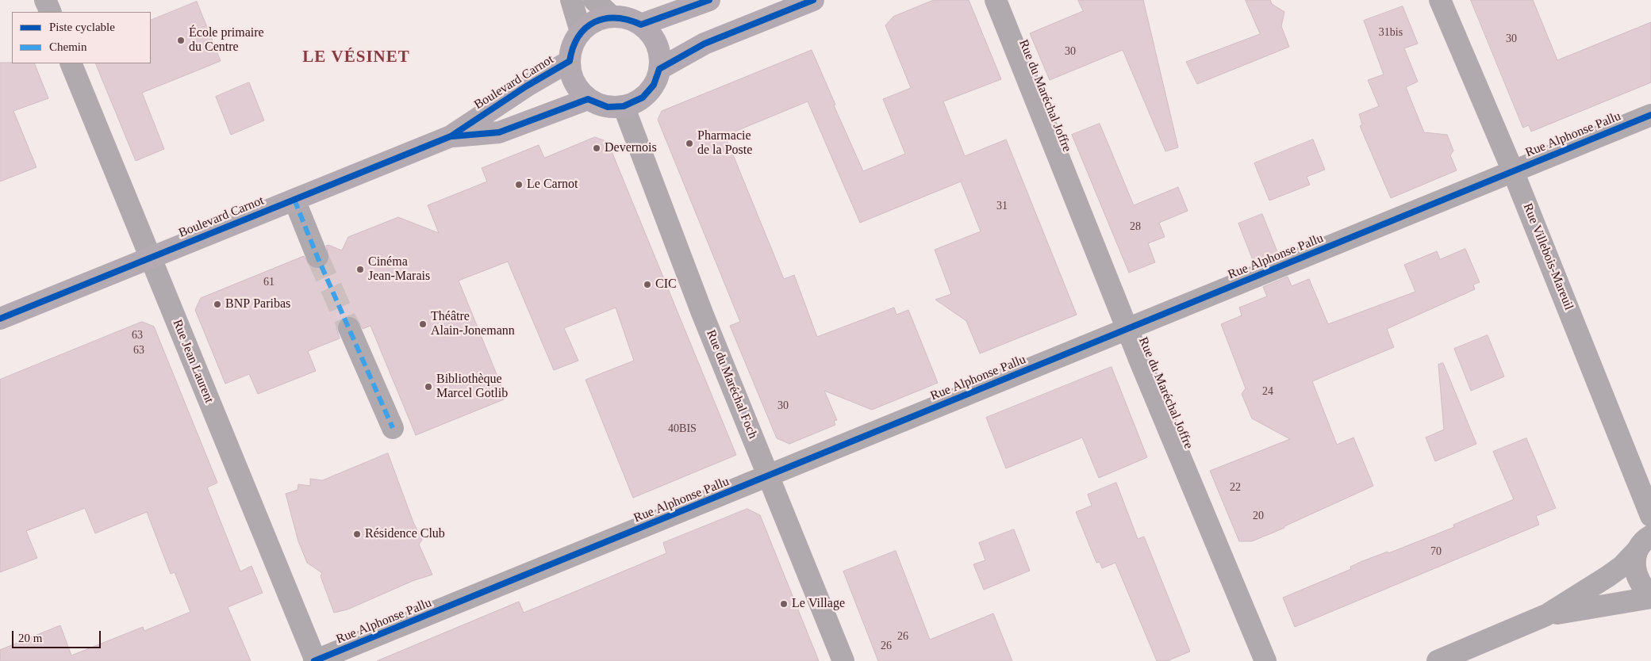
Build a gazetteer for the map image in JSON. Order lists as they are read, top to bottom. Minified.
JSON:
{"streets":{"main road":["Boulevard Carnot"],"street":["Rue du Maréchal Joffre","Rue Alphonse Pallu","Rue Villebois-Mareuil","Rue Jean Laurent","Rue du Maréchal Foch"]},"crossings":[["Boulevard Carnot","Rue Jean Laurent"],["Boulevard Carnot","Rue du Maréchal Foch"],["Rue du Maréchal Joffre","Rue Alphonse Pallu"],["Rue Alphonse Pallu","Rue Villebois-Mareuil"],["Rue Alphonse Pallu","Rue Jean Laurent"],["Rue Alphonse Pallu","Rue du Maréchal Foch"]],"districts":["LE VÉSINET"],"places":["École primaire du Centre","Pharmacie de la Poste","Devernois","Le Carnot","Cinéma Jean-Marais","CIC","BNP Paribas","Théâtre Alain-Jonemann","Bibliothèque Marcel Gotlib","Résidence Club","Le Village"],"house_numbers":["31bis","30","30","31","28","61","63","63","24","30","40BIS","22","20","70","26","26"],"legend":["Piste cyclable","Chemin"],"scale_bar":"20 m"}
